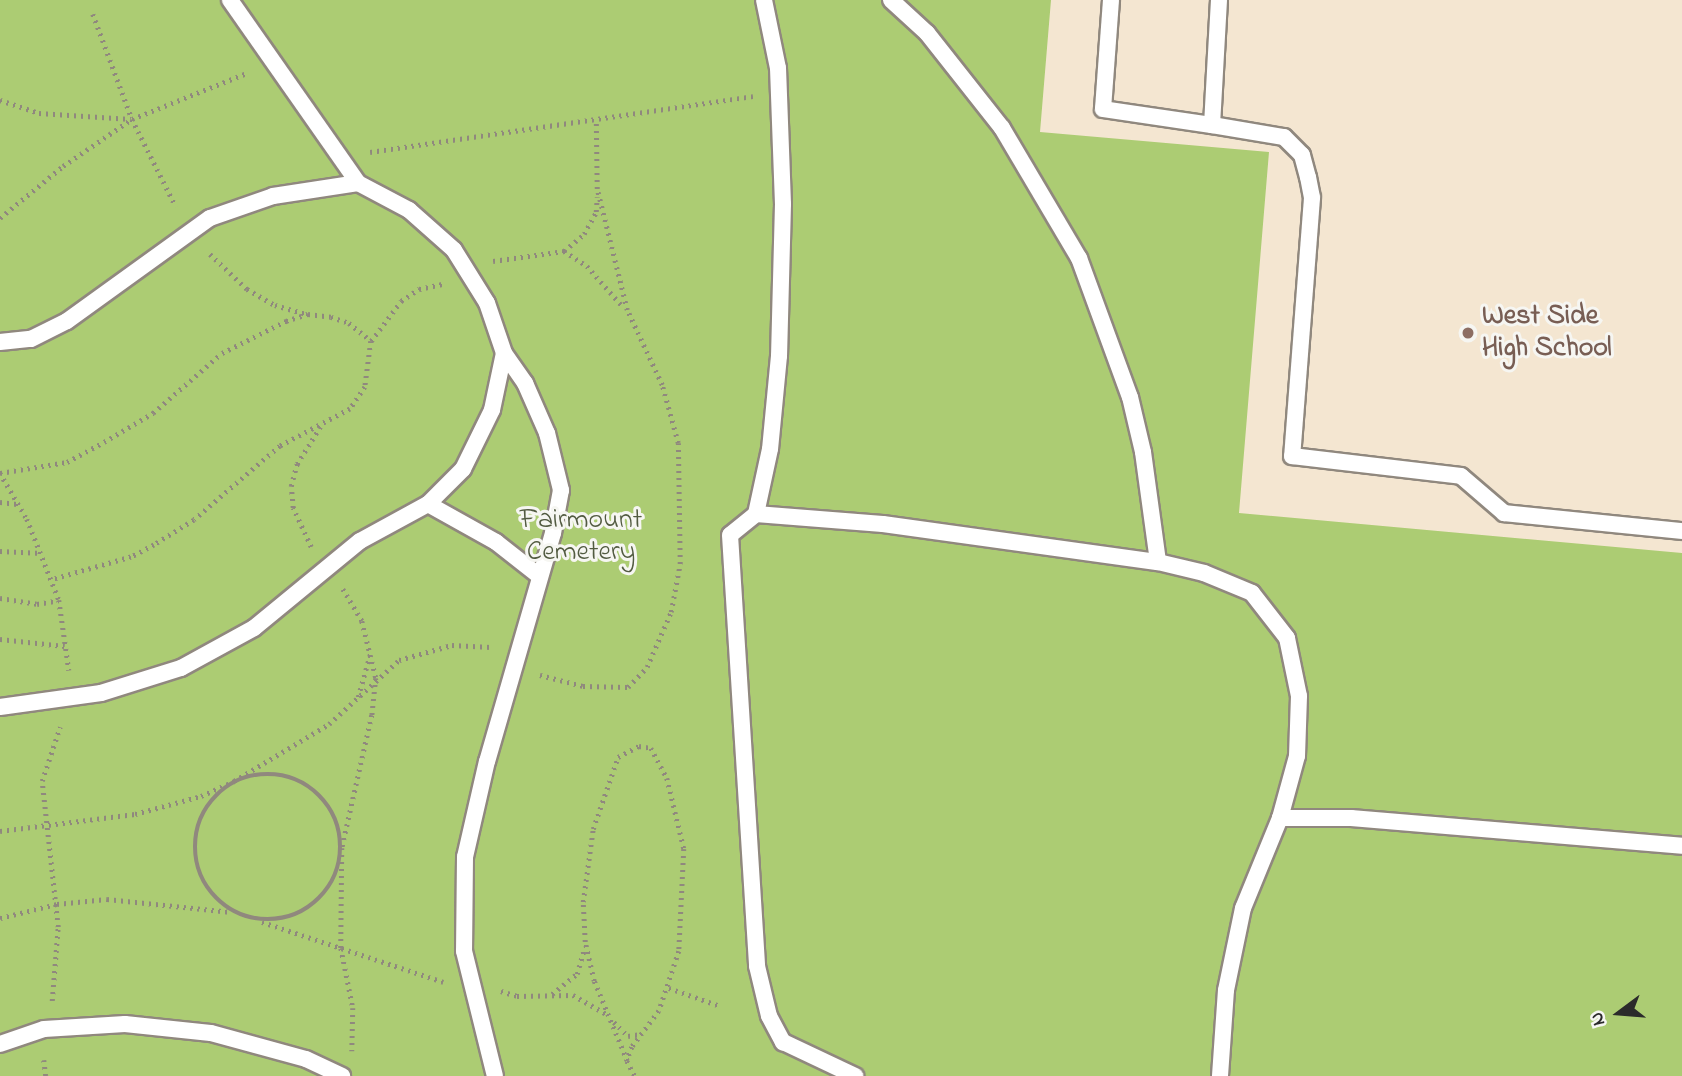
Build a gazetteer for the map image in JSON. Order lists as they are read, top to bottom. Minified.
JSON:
{"parks":["Fairmount Cemetery"],"places":["West Side High School"],"north":"left"}
